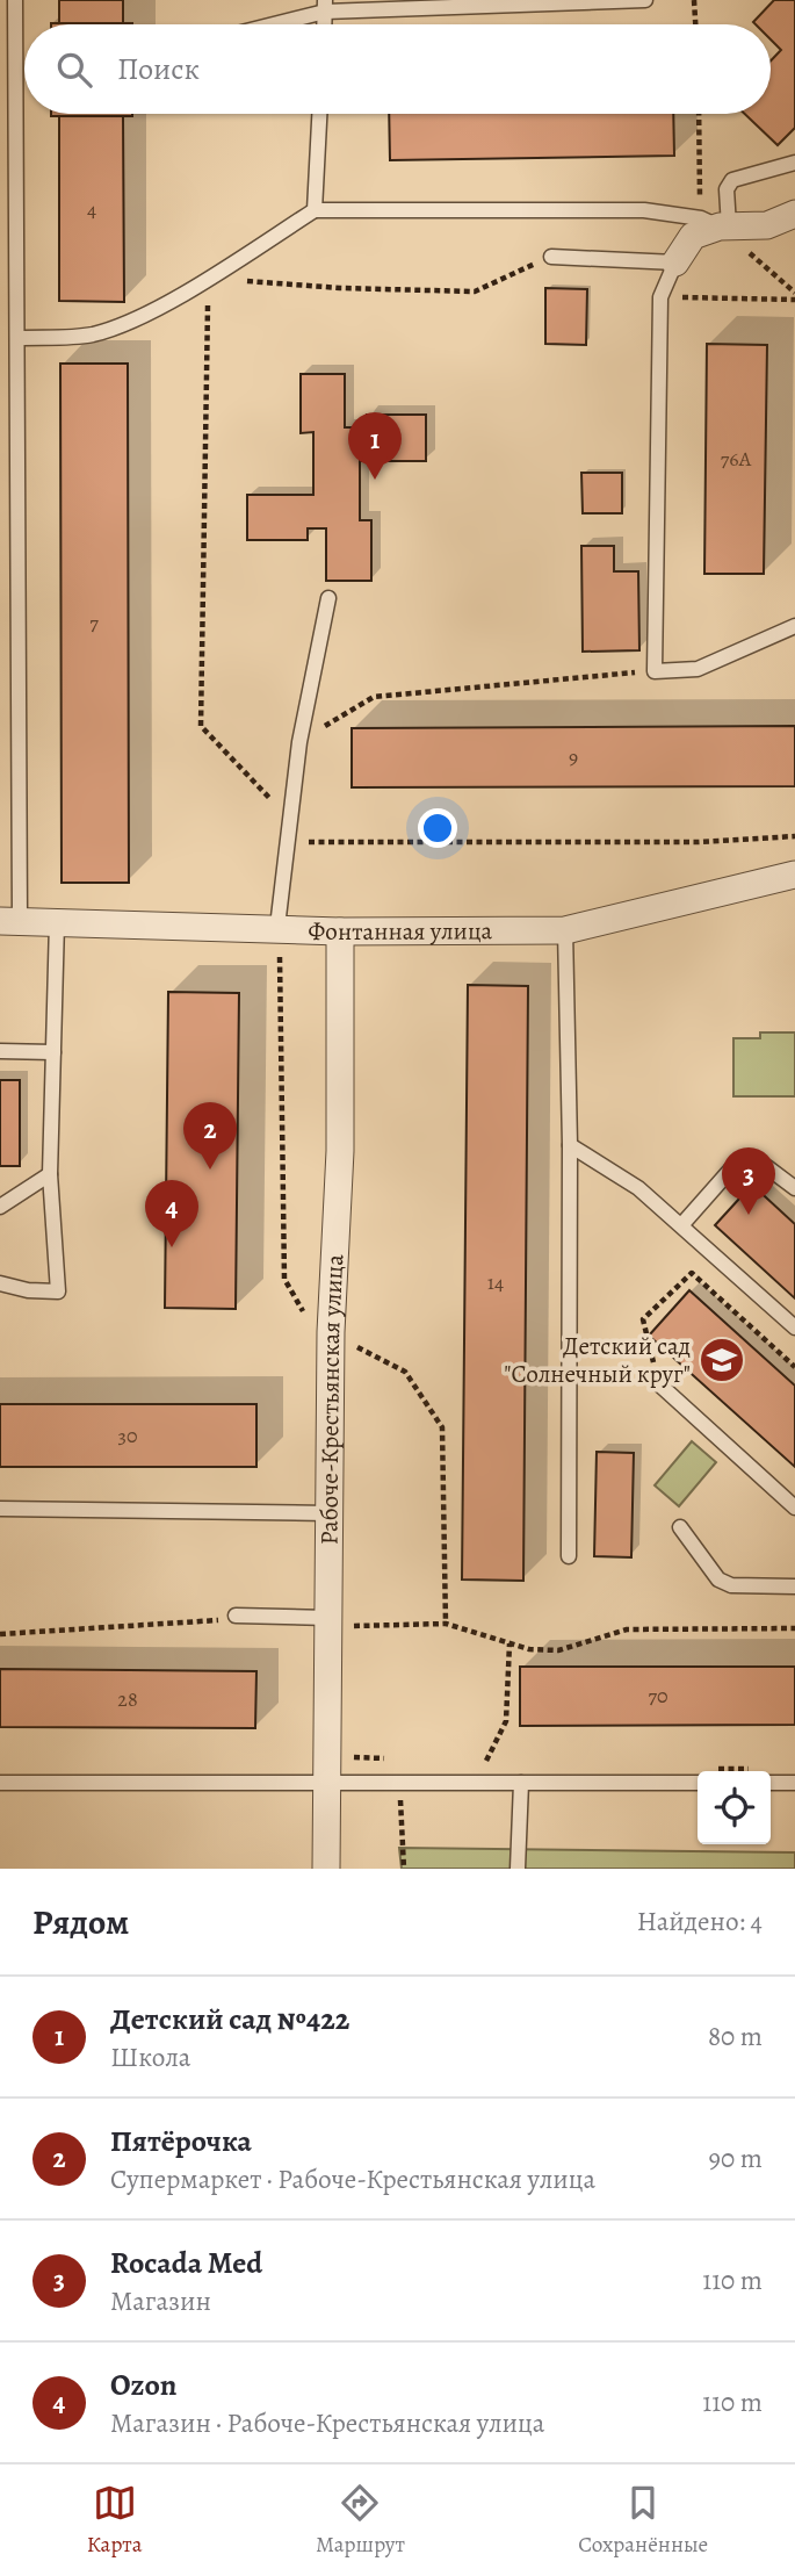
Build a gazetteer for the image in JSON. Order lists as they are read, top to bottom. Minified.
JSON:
{"streets":{"street":["Фонтанная улица","Рабоче-Крестьянская улица"]},"crossings":[["Фонтанная улица","Рабоче-Крестьянская улица"]],"places":{"school or university":["Детский сад \"Солнечный круг\""]},"house_numbers":["4","76А","7","9","14","30","70","28"],"page":{"search":"Поиск","pins":["1","2","3","4"],"heading":["Рядом","Найдено: 4"],"list":[{"mark":"1","name":"Детский сад №422","note":"Школа","value":"80 m"},{"mark":"2","name":"Пятёрочка","note":"Супермаркет · Рабоче-Крестьянская улица","value":"90 m"},{"mark":"3","name":"Rocada Med","note":"Магазин","value":"110 m"},{"mark":"4","name":"Ozon","note":"Магазин · Рабоче-Крестьянская улица","value":"110 m"}],"nav":["Карта","Маршрут","Сохранённые"]}}
